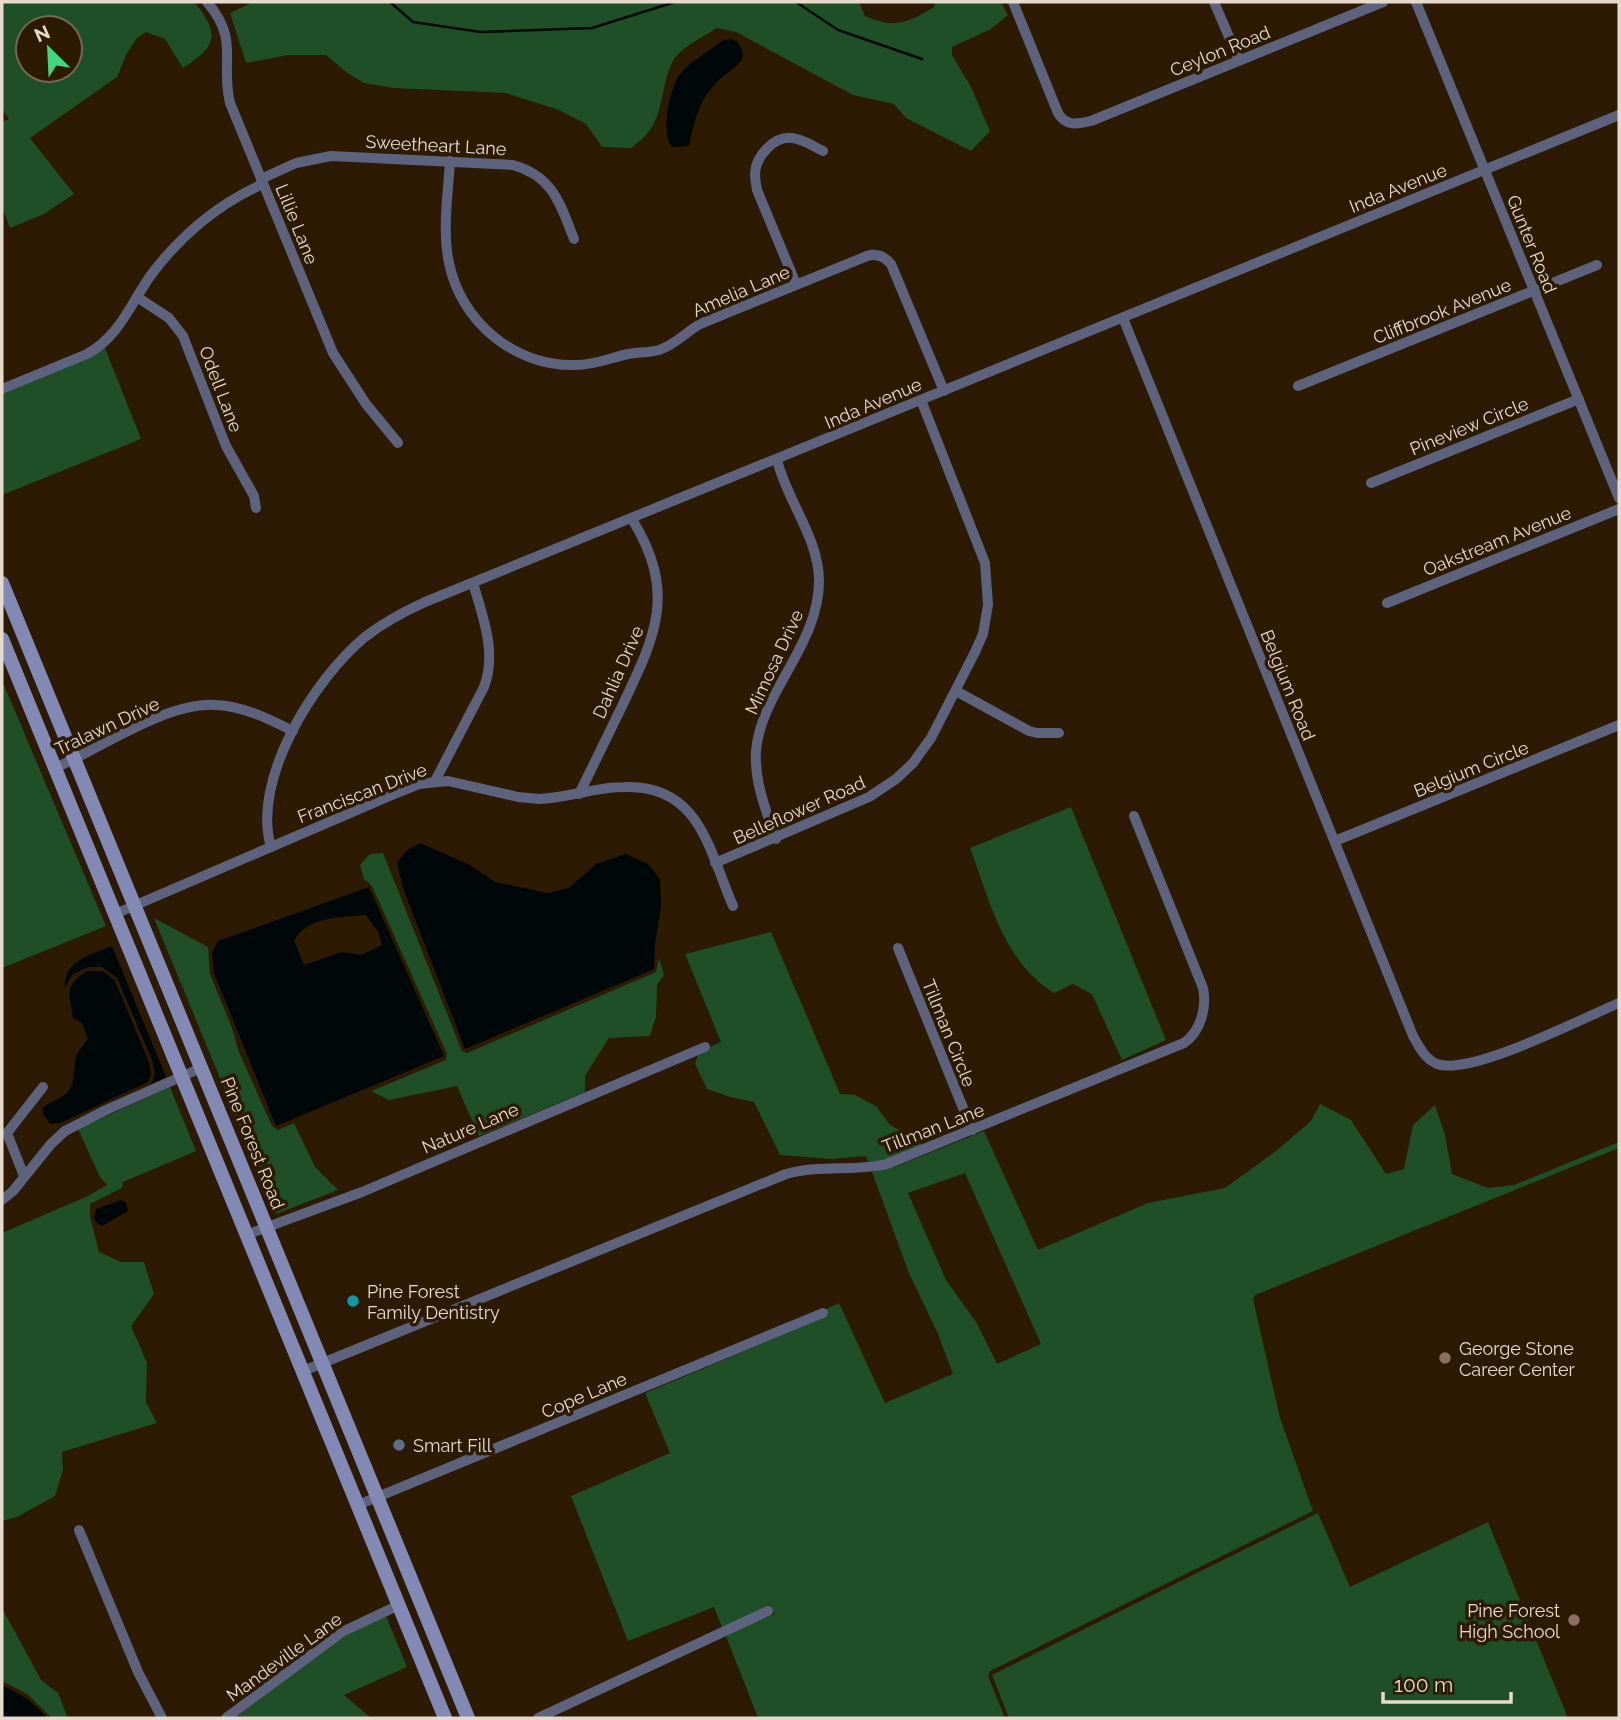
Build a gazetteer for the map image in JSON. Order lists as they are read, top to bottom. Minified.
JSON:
{"streets":{"main road":["Pine Forest Road"],"street":["Ceylon Road","Sweetheart Lane","Inda Avenue","Lillie Lane","Gunter Road","Amelia Lane","Cliffbrook Avenue","Odell Lane","Pineview Circle","Oakstream Avenue","Mimosa Drive","Dahlia Drive","Belgium Road","Tralawn Drive","Belgium Circle","Franciscan Drive","Belleflower Road","Tillman Circle","Nature Lane","Tillman Lane","Cope Lane","Mandeville Lane"]},"crossings":[["Sweetheart Lane","Lillie Lane"],["Sweetheart Lane","Amelia Lane"],["Sweetheart Lane","Odell Lane"],["Inda Avenue","Gunter Road"],["Inda Avenue","Amelia Lane"],["Inda Avenue","Mimosa Drive"],["Inda Avenue","Dahlia Drive"],["Inda Avenue","Belgium Road"],["Inda Avenue","Tralawn Drive"],["Inda Avenue","Franciscan Drive"],["Inda Avenue","Belleflower Road"],["Gunter Road","Cliffbrook Avenue"],["Gunter Road","Pineview Circle"],["Mimosa Drive","Belleflower Road"],["Dahlia Drive","Franciscan Drive"],["Belgium Road","Belgium Circle"],["Tralawn Drive","Pine Forest Road"],["Franciscan Drive","Belleflower Road"],["Franciscan Drive","Pine Forest Road"],["Tillman Circle","Tillman Lane"],["Nature Lane","Pine Forest Road"],["Tillman Lane","Pine Forest Road"],["Pine Forest Road","Cope Lane"]],"places":["Pine Forest Family Dentistry","George Stone Career Center","Smart Fill","Pine Forest High School"],"scale_bar":"100 m","north":"top left"}
